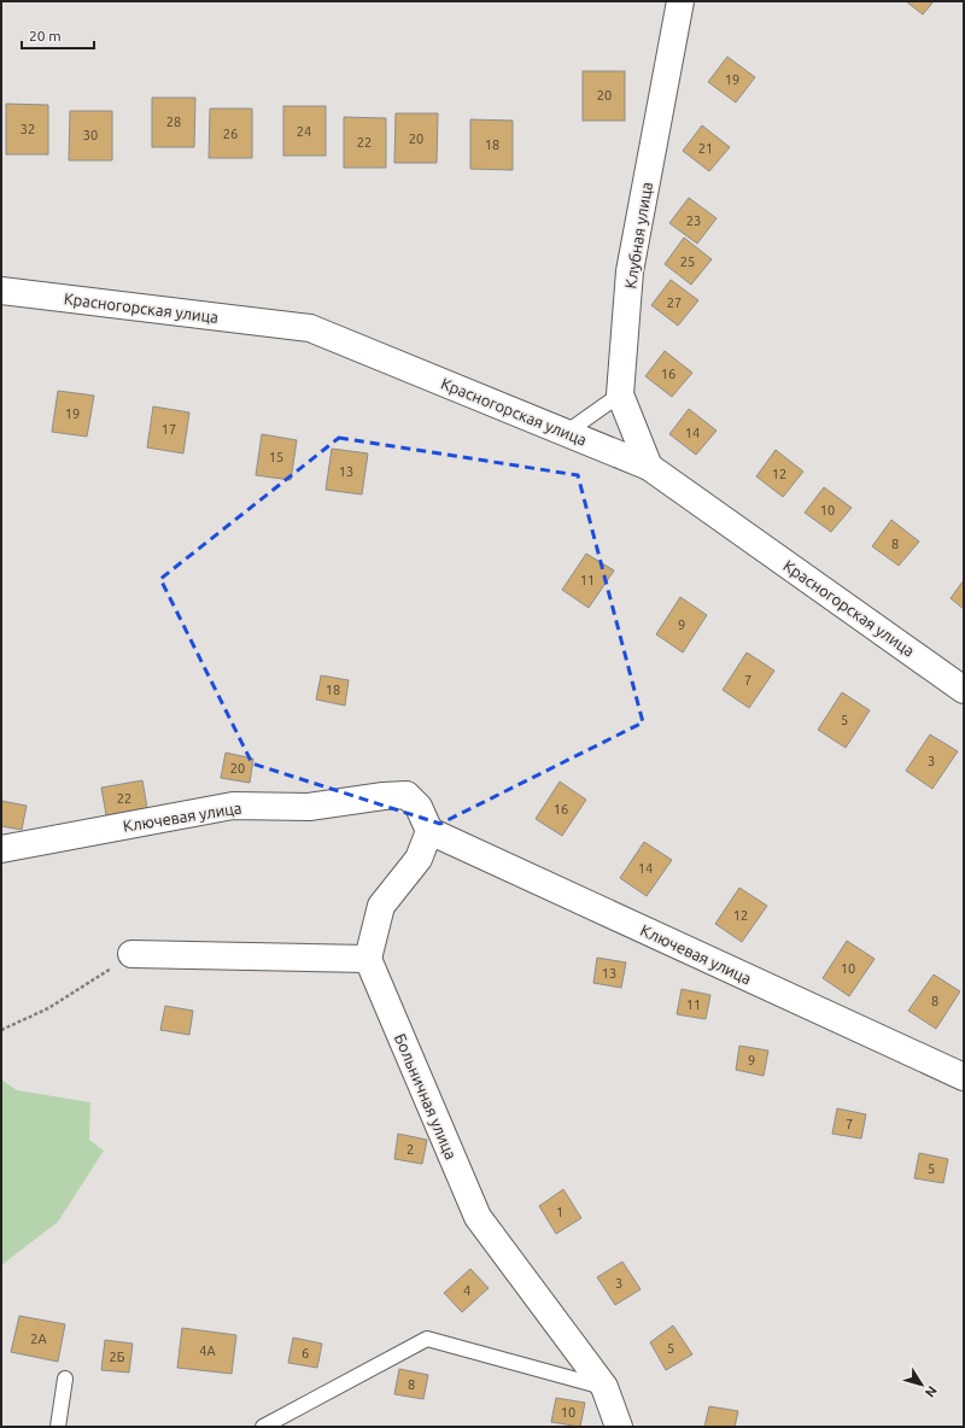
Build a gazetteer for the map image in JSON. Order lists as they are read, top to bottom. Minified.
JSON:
{"streets":{"street":["Клубная улица","Красногорская улица","Ключевая улица","Больничная улица"]},"crossings":[["Клубная улица","Красногорская улица"]],"house_numbers":["19","20","28","32","24","26","30","20","22","18","21","23","25","27","16","19","17","14","15","13","12","10","8","11","9","7","18","5","3","20","22","16","14","12","10","13","8","11","9","7","2","5","1","3","4","2А","5","4А","6","2Б","8","10"],"scale_bar":"20 m","north":"bottom right"}
